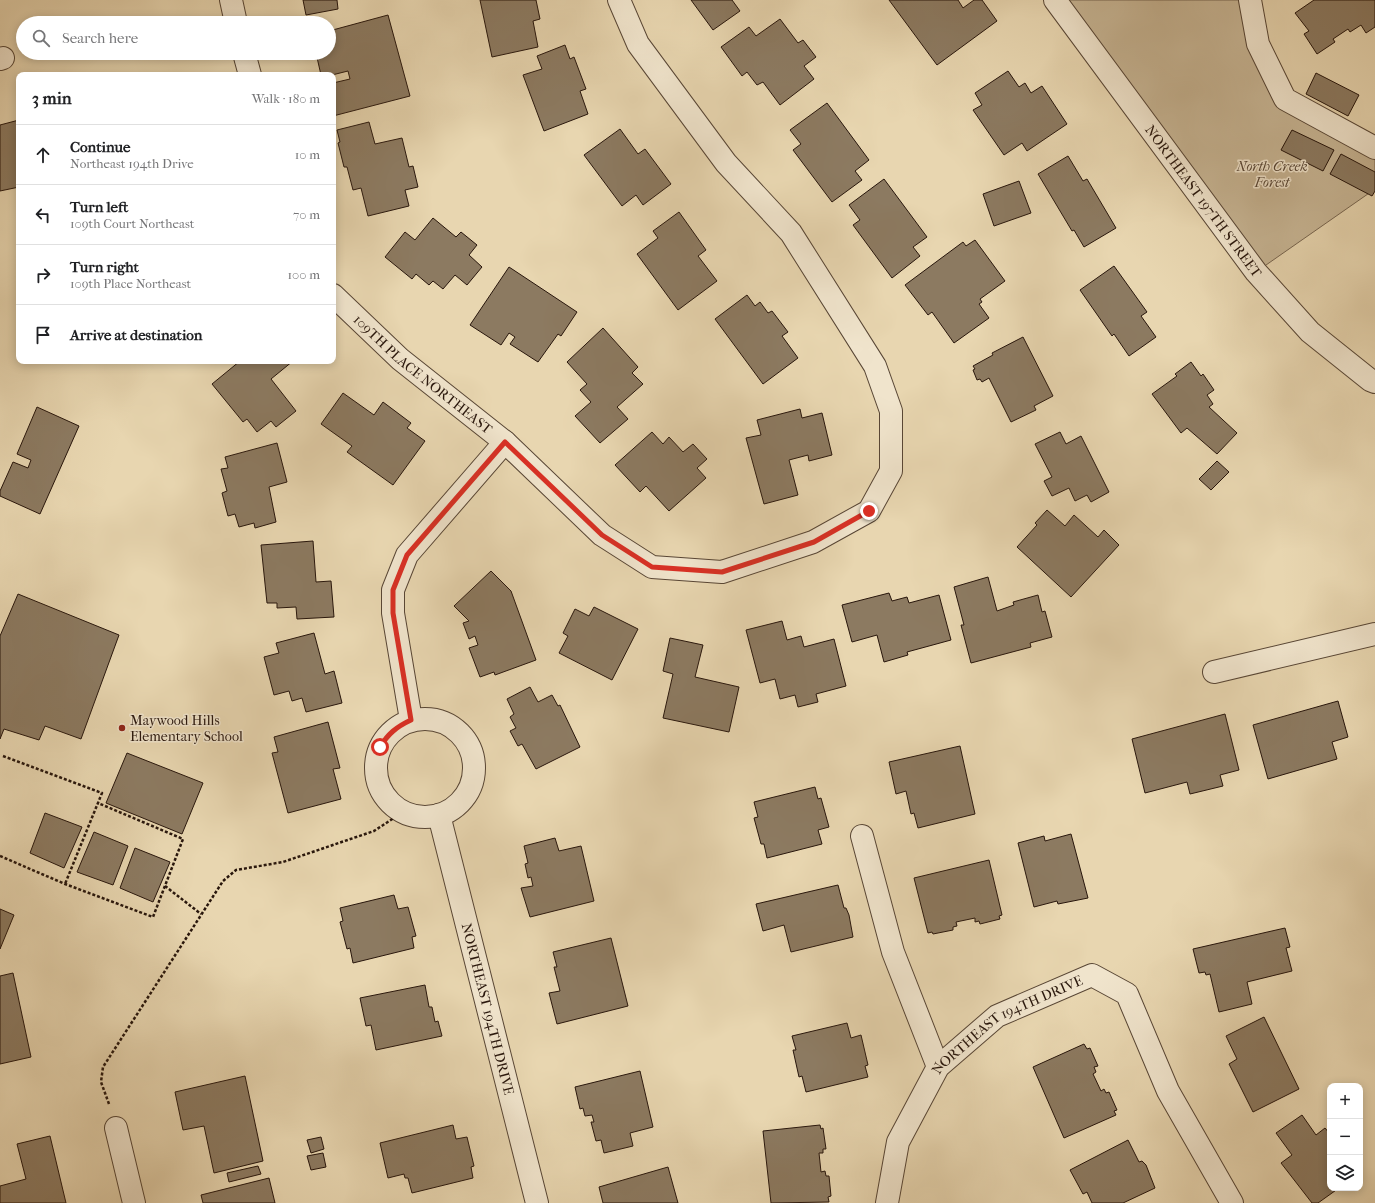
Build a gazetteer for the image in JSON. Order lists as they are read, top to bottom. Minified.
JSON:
{"streets":{"street":["NORTHEAST 197TH STREET","109TH PLACE NORTHEAST","NORTHEAST 194TH DRIVE"]},"parks":["North Creek Forest"],"places":["Maywood Hills Elementary School"],"page":{"search":"Search here","heading":["3 min","Walk · 180 m"],"list":[["Continue","Northeast 194th Drive","10 m"],["Turn left","109th Court Northeast","70 m"],["Turn right","109th Place Northeast","100 m"],"Arrive at destination"],"map_buttons":["+","−"]}}
